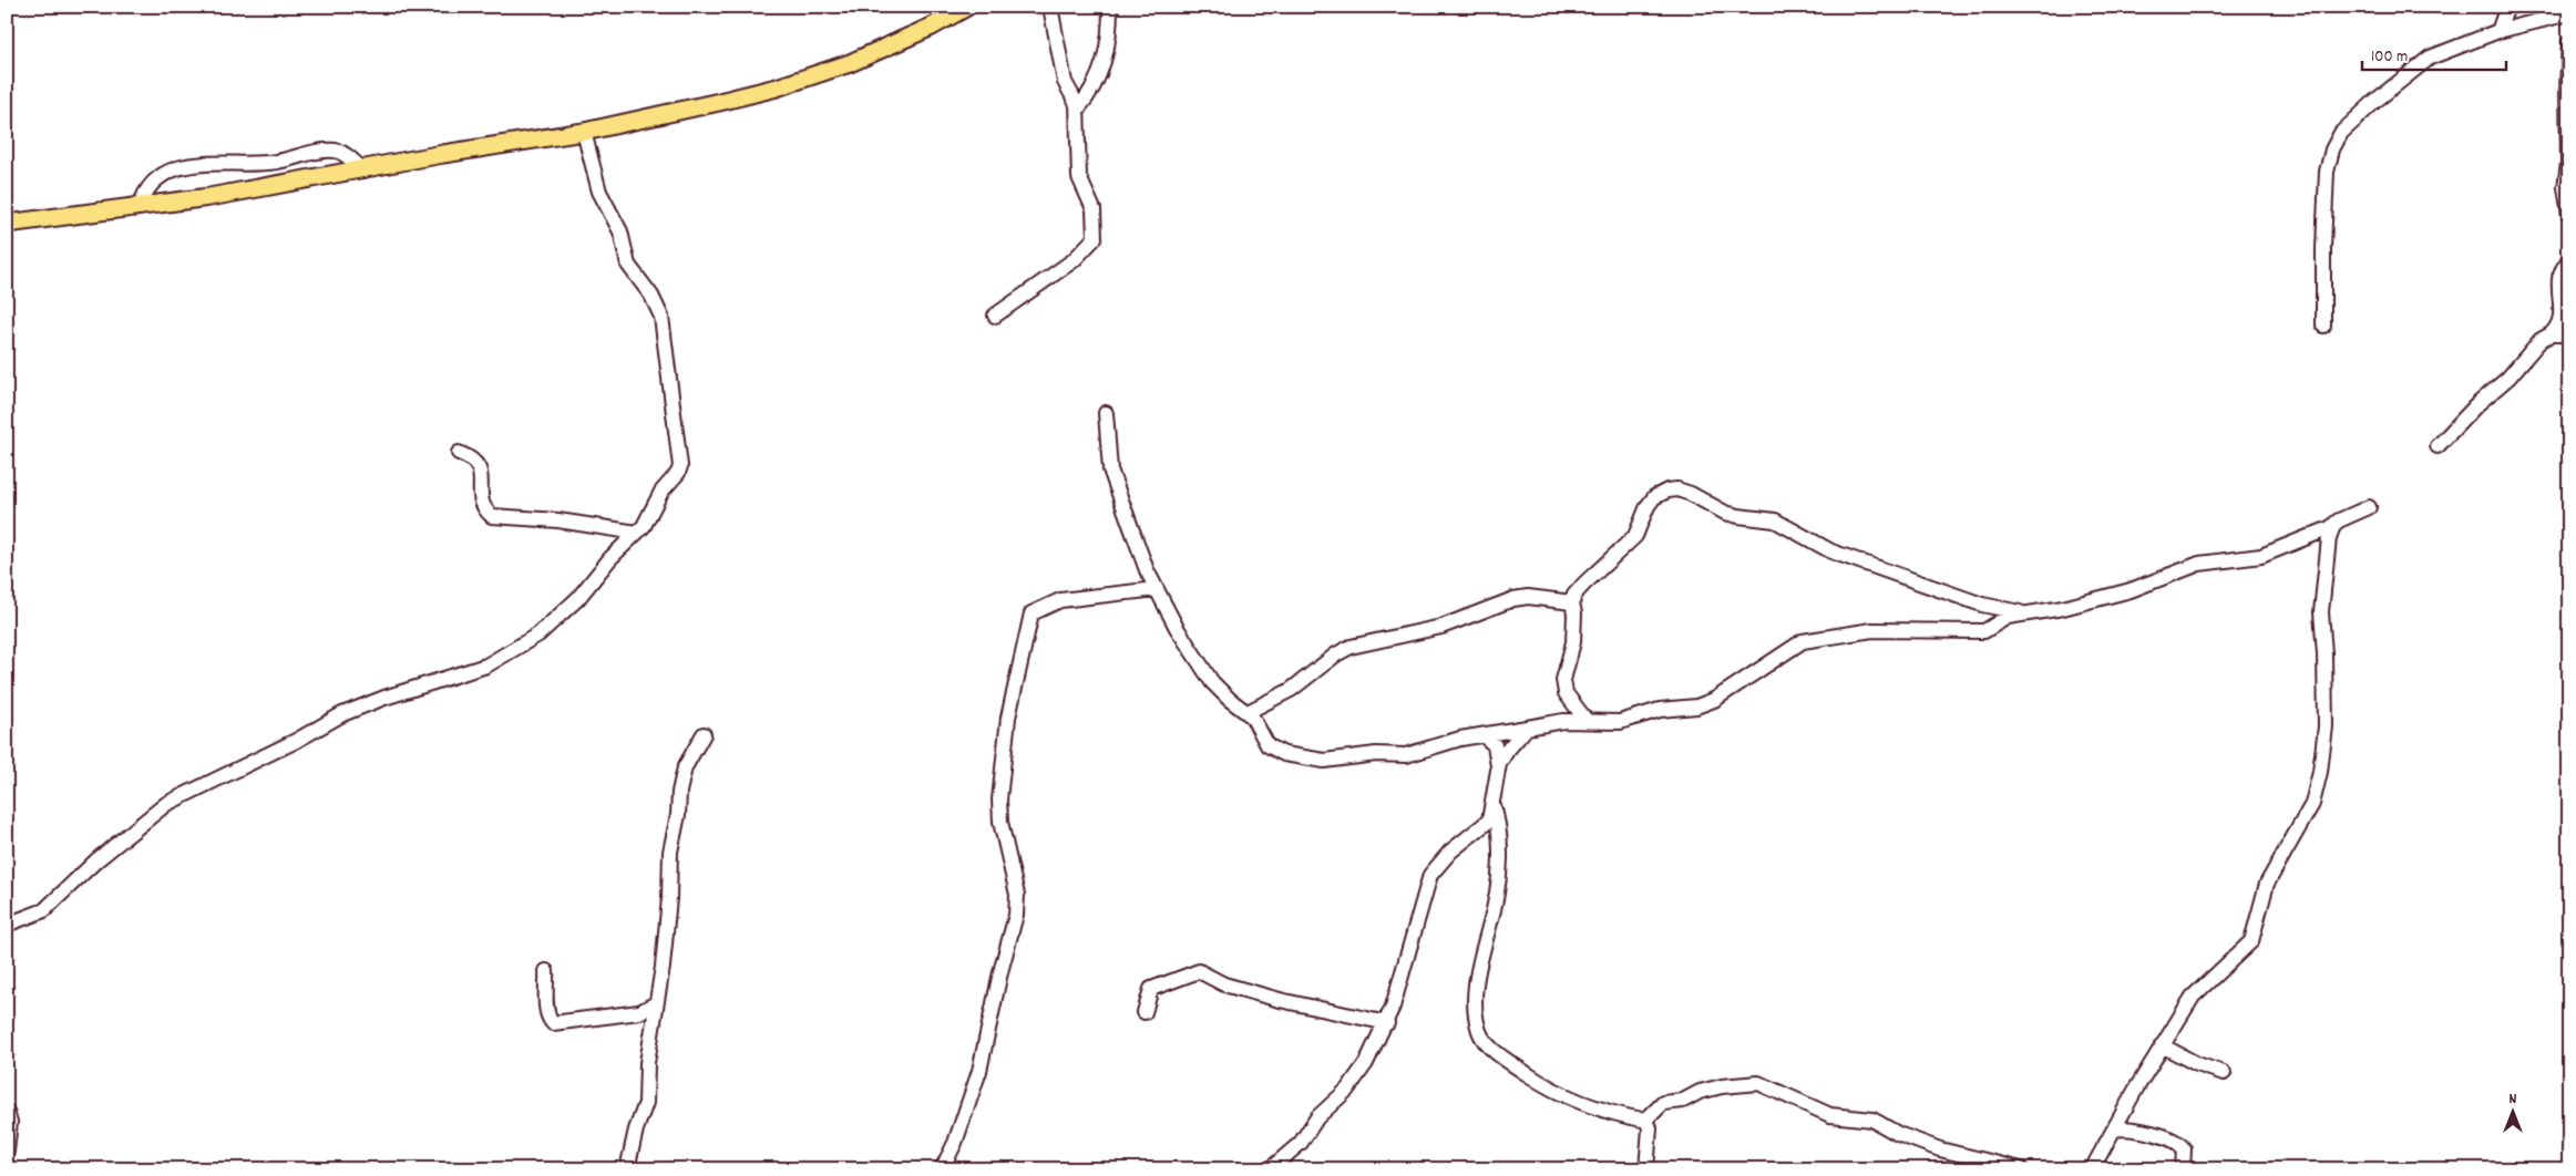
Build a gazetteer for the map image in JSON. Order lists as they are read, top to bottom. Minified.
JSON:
{"scale_bar":"100 m","north":"top"}
